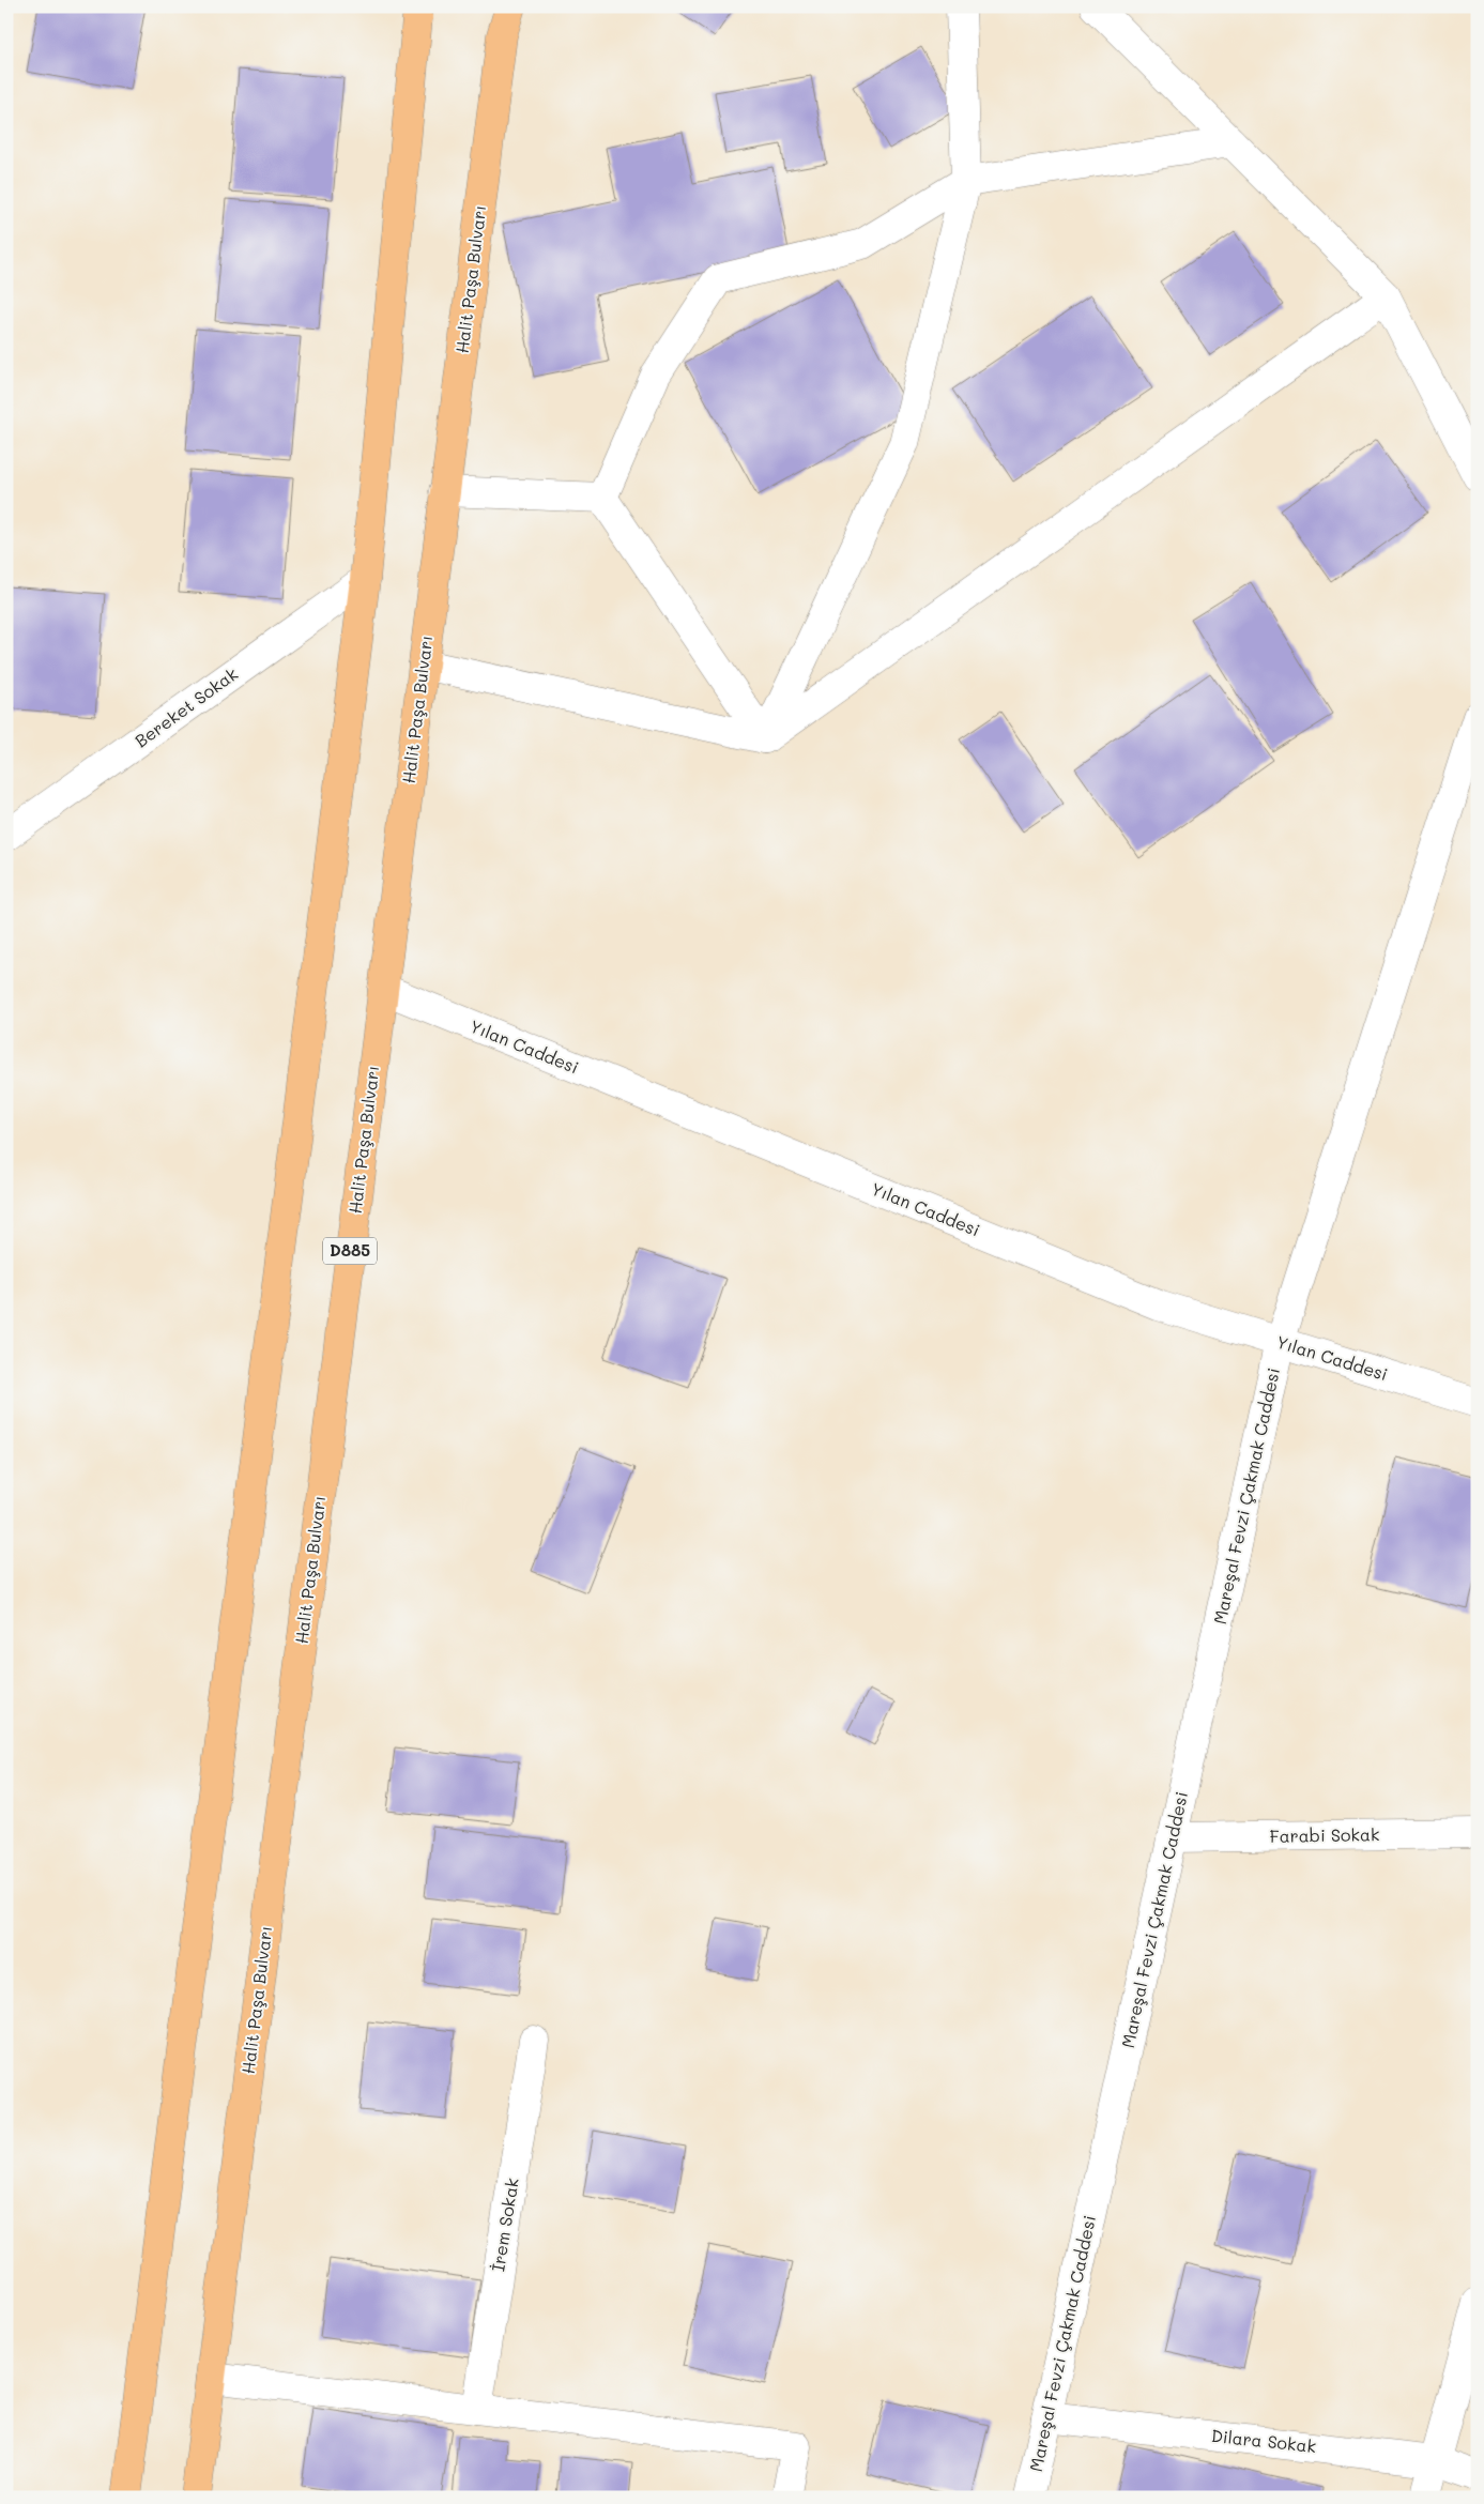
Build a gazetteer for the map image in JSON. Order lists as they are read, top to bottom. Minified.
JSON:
{"streets":{"highway":["Halit Paşa Bulvarı","D885"],"street":["Bereket Sokak","Yılan Caddesi","Mareşal Fevzi Çakmak Caddesi","Farabi Sokak","İrem Sokak","Dilara Sokak"]},"crossings":[["Halit Paşa Bulvarı","Yılan Caddesi"],["Yılan Caddesi","Mareşal Fevzi Çakmak Caddesi"],["Mareşal Fevzi Çakmak Caddesi","Farabi Sokak"],["Mareşal Fevzi Çakmak Caddesi","Dilara Sokak"]]}
